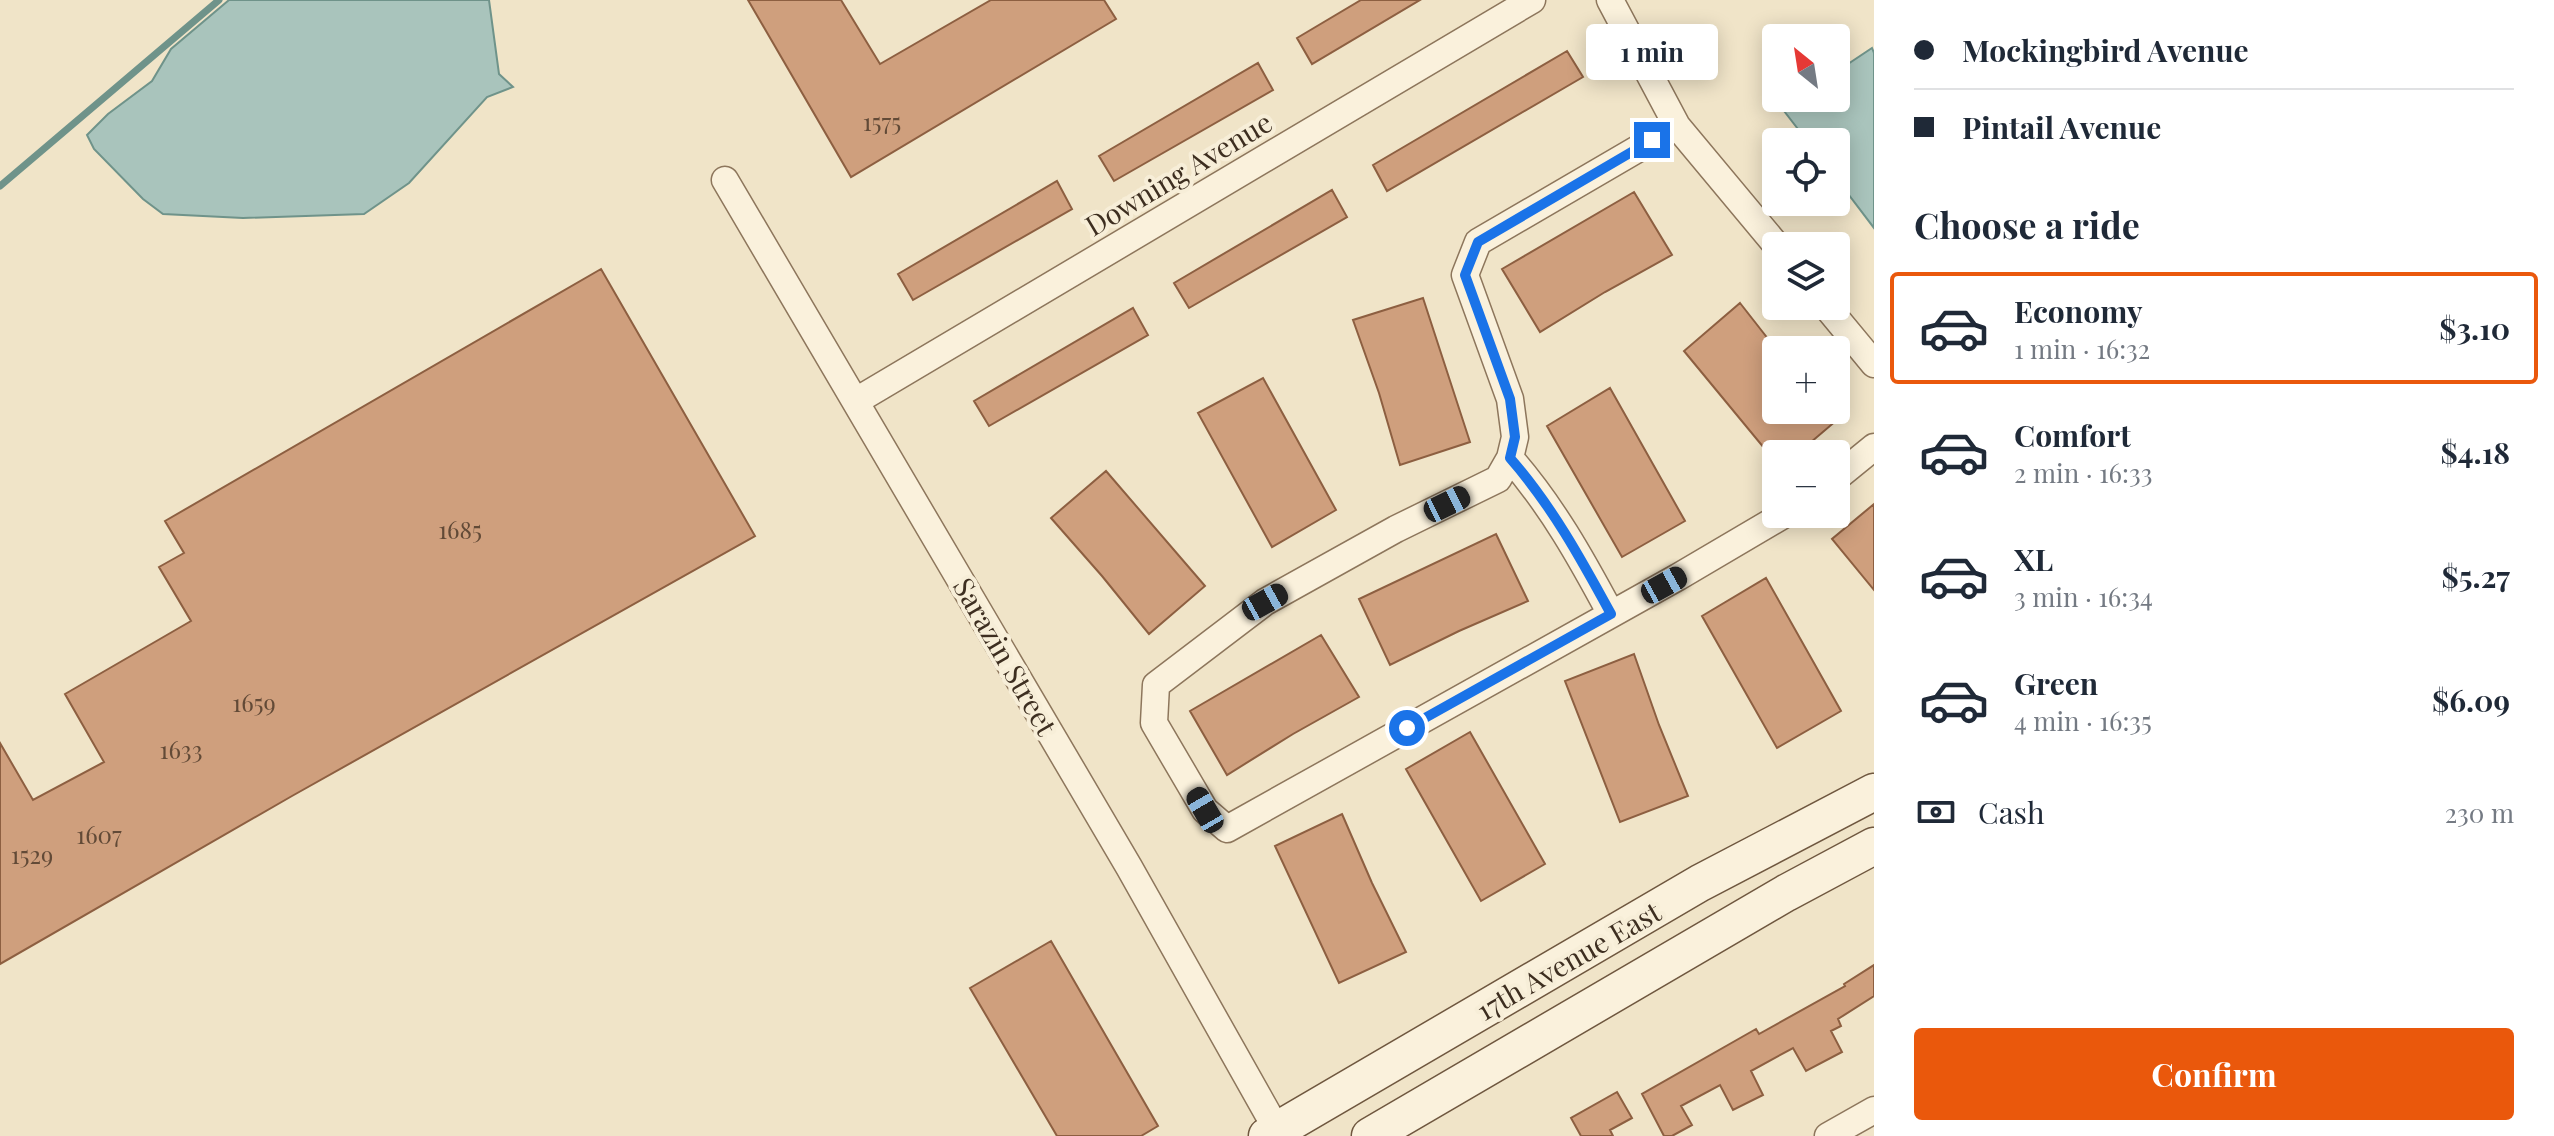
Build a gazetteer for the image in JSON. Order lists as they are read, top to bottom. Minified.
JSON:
{"streets":{"street":["Downing Avenue","Sarazin Street","17th Avenue East"]},"crossings":[["Downing Avenue","Sarazin Street"],["Sarazin Street","17th Avenue East"]],"house_numbers":["1575","1685","1659","1633","1607","1529"],"north":"top left","page":{"banner":["Mockingbird Avenue","Pintail Avenue"],"map_buttons":["+","−"],"bubble":"1 min","heading":"Choose a ride","list":[{"name":"Economy","note":"1 min · 16:32","value":"$3.10"},{"name":"Comfort","note":"2 min · 16:33","value":"$4.18"},{"name":"XL","note":"3 min · 16:34","value":"$5.27"},{"name":"Green","note":"4 min · 16:35","value":"$6.09"}],"pay":["Cash","230 m"],"buttons":"Confirm"}}
